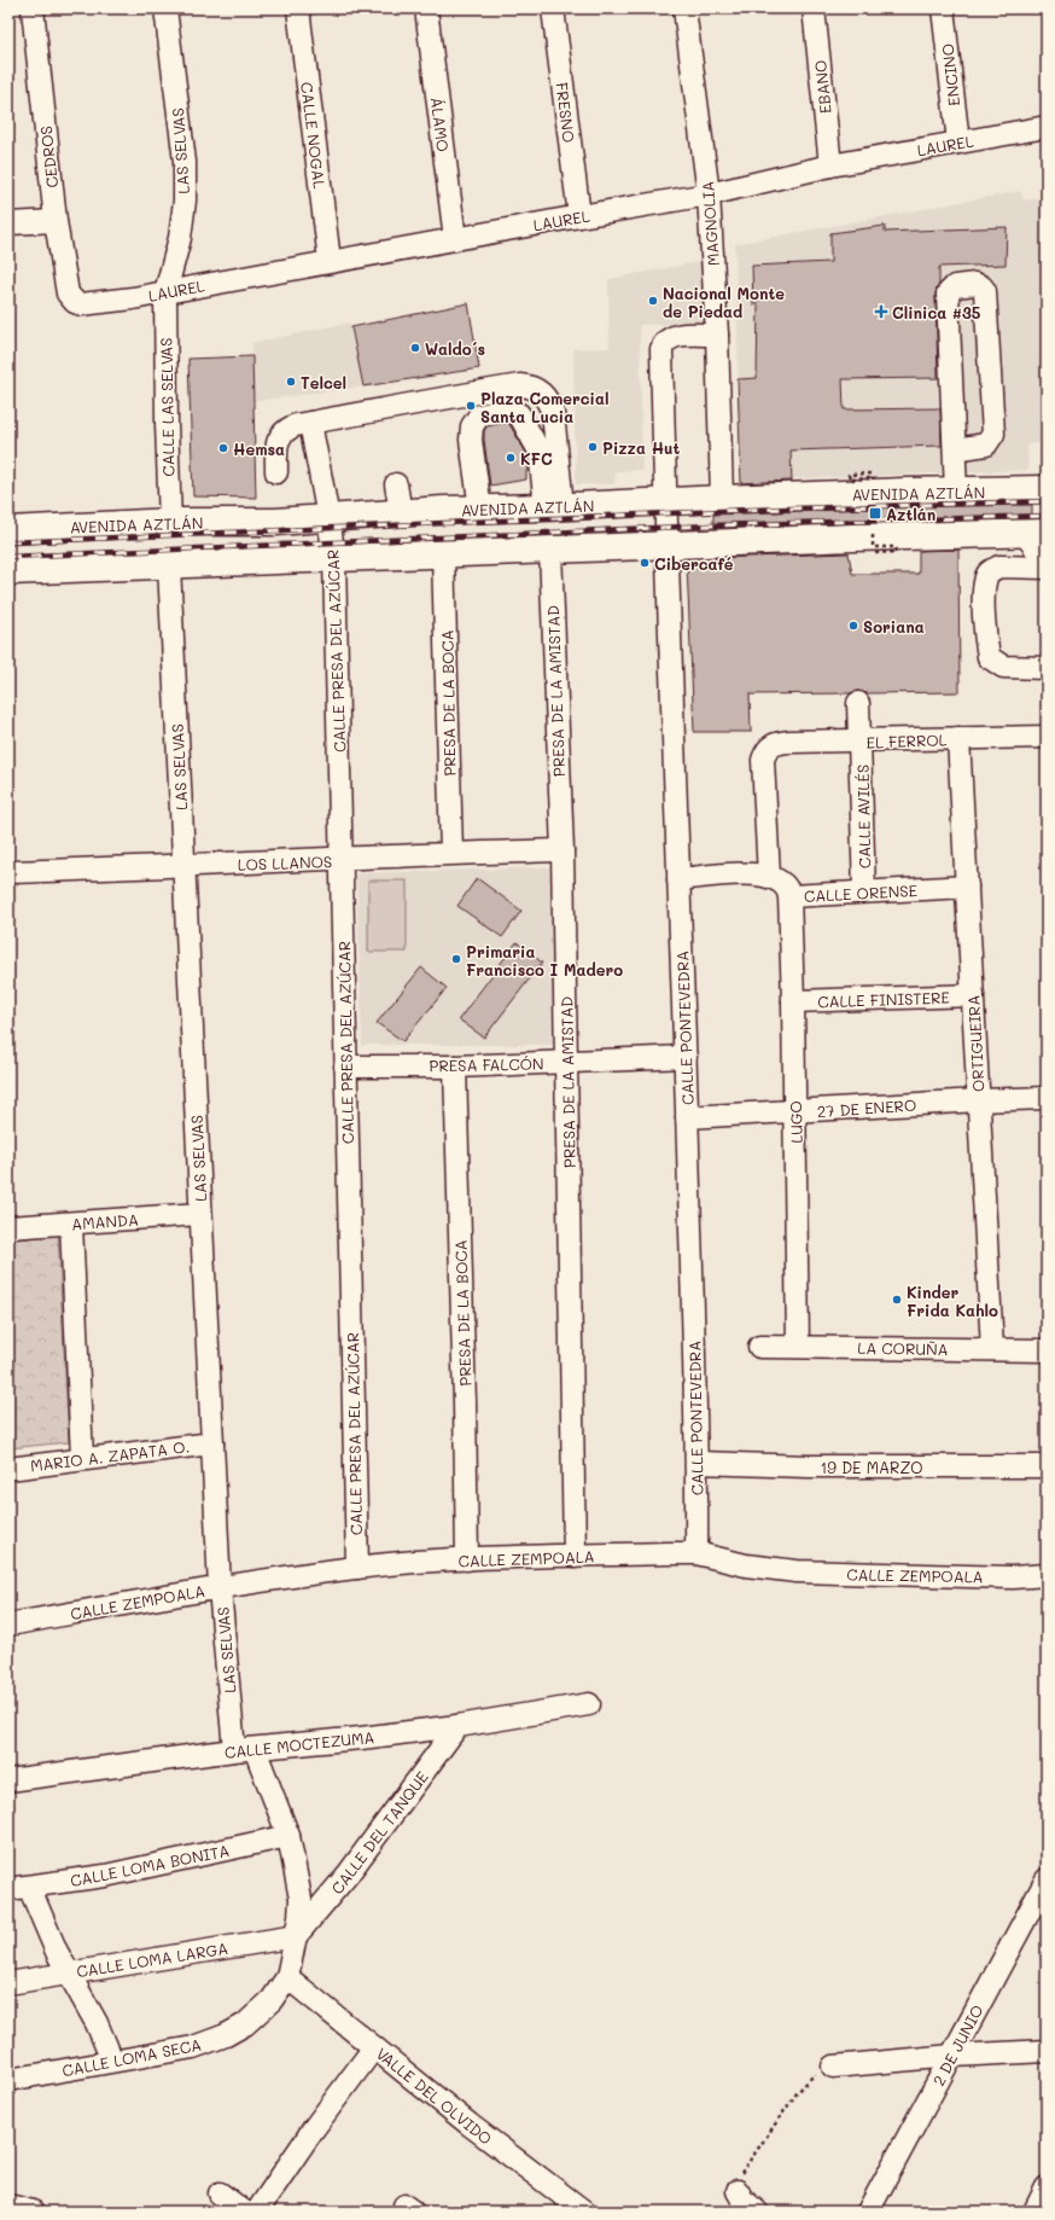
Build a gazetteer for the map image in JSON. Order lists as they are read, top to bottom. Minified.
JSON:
{"streets":{"main road":["AVENIDA AZTLÁN"],"street":["ENCINO","EBANO","FRESNO","ÁLAMO","CALLE NOGAL","LAUREL","LAS SELVAS","CEDROS","MAGNOLIA","CALLE LAS SELVAS","CALLE PRESA DEL AZÚCAR","PRESA DE LA AMISTAD","PRESA DE LA BOCA","EL FERROL","CALLE AVILÉS","LOS LLANOS","CALLE ORENSE","CALLE FINISTERE","CALLE PONTEVEDRA","ORTIGUEIRA","PRESA FALCÓN","27 DE ENERO","LUGO","AMANDA","LA CORUÑA","MARIO A. ZAPATA O.","19 DE MARZO","CALLE ZEMPOALA","CALLE MOCTEZUMA","CALLE DEL TANQUE","CALLE LOMA BONITA","CALLE LOMA LARGA","2 DE JUNIO","CALLE LOMA SECA","VALLE DEL OLVIDO"]},"crossings":[["ENCINO","LAUREL"],["EBANO","LAUREL"],["FRESNO","LAUREL"],["ÁLAMO","LAUREL"],["CALLE NOGAL","LAUREL"],["LAUREL","LAS SELVAS"],["LAUREL","CEDROS"],["LAUREL","MAGNOLIA"],["LAUREL","CALLE LAS SELVAS"],["LAS SELVAS","CALLE LAS SELVAS"],["LAS SELVAS","LOS LLANOS"],["LAS SELVAS","AMANDA"],["LAS SELVAS","MARIO A. ZAPATA O."],["LAS SELVAS","CALLE ZEMPOALA"],["LAS SELVAS","CALLE MOCTEZUMA"],["LAS SELVAS","CALLE DEL TANQUE"],["LAS SELVAS","CALLE LOMA BONITA"],["LAS SELVAS","CALLE LOMA LARGA"],["LAS SELVAS","CALLE LOMA SECA"],["LAS SELVAS","VALLE DEL OLVIDO"],["MAGNOLIA","AVENIDA AZTLÁN"],["MAGNOLIA","CALLE PONTEVEDRA"],["CALLE LAS SELVAS","AVENIDA AZTLÁN"],["AVENIDA AZTLÁN","CALLE PRESA DEL AZÚCAR"],["AVENIDA AZTLÁN","CALLE PONTEVEDRA"],["CALLE PRESA DEL AZÚCAR","LOS LLANOS"],["CALLE PRESA DEL AZÚCAR","PRESA FALCÓN"],["CALLE PRESA DEL AZÚCAR","CALLE ZEMPOALA"],["PRESA DE LA AMISTAD","LOS LLANOS"],["PRESA DE LA AMISTAD","PRESA FALCÓN"],["PRESA DE LA AMISTAD","CALLE ZEMPOALA"],["PRESA DE LA BOCA","LOS LLANOS"],["PRESA DE LA BOCA","PRESA FALCÓN"],["PRESA DE LA BOCA","CALLE ZEMPOALA"],["EL FERROL","CALLE AVILÉS"],["EL FERROL","CALLE ORENSE"],["EL FERROL","ORTIGUEIRA"],["CALLE AVILÉS","CALLE ORENSE"],["CALLE ORENSE","ORTIGUEIRA"],["CALLE ORENSE","LUGO"],["CALLE FINISTERE","ORTIGUEIRA"],["CALLE FINISTERE","LUGO"],["CALLE PONTEVEDRA","PRESA FALCÓN"],["CALLE PONTEVEDRA","27 DE ENERO"],["CALLE PONTEVEDRA","19 DE MARZO"],["CALLE PONTEVEDRA","CALLE ZEMPOALA"],["ORTIGUEIRA","27 DE ENERO"],["ORTIGUEIRA","LA CORUÑA"],["27 DE ENERO","LUGO"],["LUGO","LA CORUÑA"],["CALLE MOCTEZUMA","CALLE DEL TANQUE"],["CALLE DEL TANQUE","CALLE LOMA LARGA"],["CALLE LOMA SECA","VALLE DEL OLVIDO"]],"places":{"other":["Nacional Monte de Piedad","Waldo´s","Telcel","Plaza Comercial Santa Lucia","Pizza Hut","Hemsa","KFC","Cibercafé","Soriana","Primaria Francisco I Madero","Kinder Frida Kahlo"],"health":["Clinica #35"],"transit":["Aztlán"]}}
